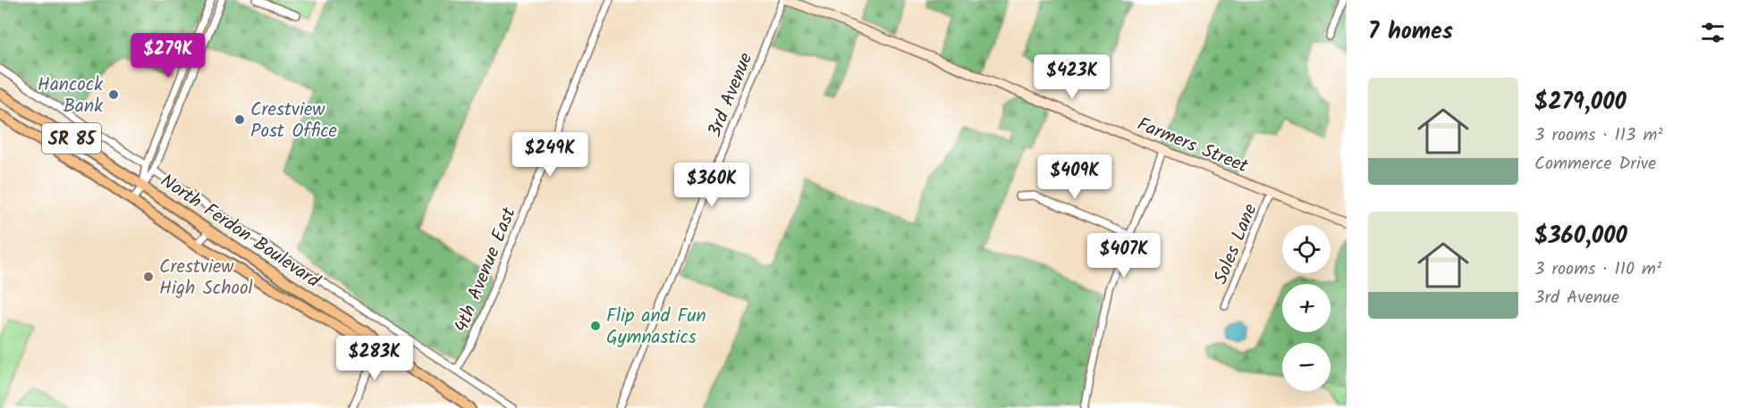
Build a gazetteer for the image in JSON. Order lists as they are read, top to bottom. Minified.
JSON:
{"streets":{"main road":["SR 85","North Ferdon Boulevard"],"street":["3rd Avenue","Farmers Street","Soles Lane","4th Avenue East"]},"crossings":[["Farmers Street","Soles Lane"]],"places":["Hancock Bank","Crestview Post Office","Crestview High School","Flip and Fun Gymnastics"],"page":{"heading":"7 homes","price":["$279K","$423K","$249K","$409K","$360K","$407K","$283K"],"list":[{"name":"$279,000","note":"3 rooms · 113 m² · Commerce Drive"},{"name":"$360,000","note":"3 rooms · 110 m² · 3rd Avenue"}],"map_buttons":["+","−"]}}
